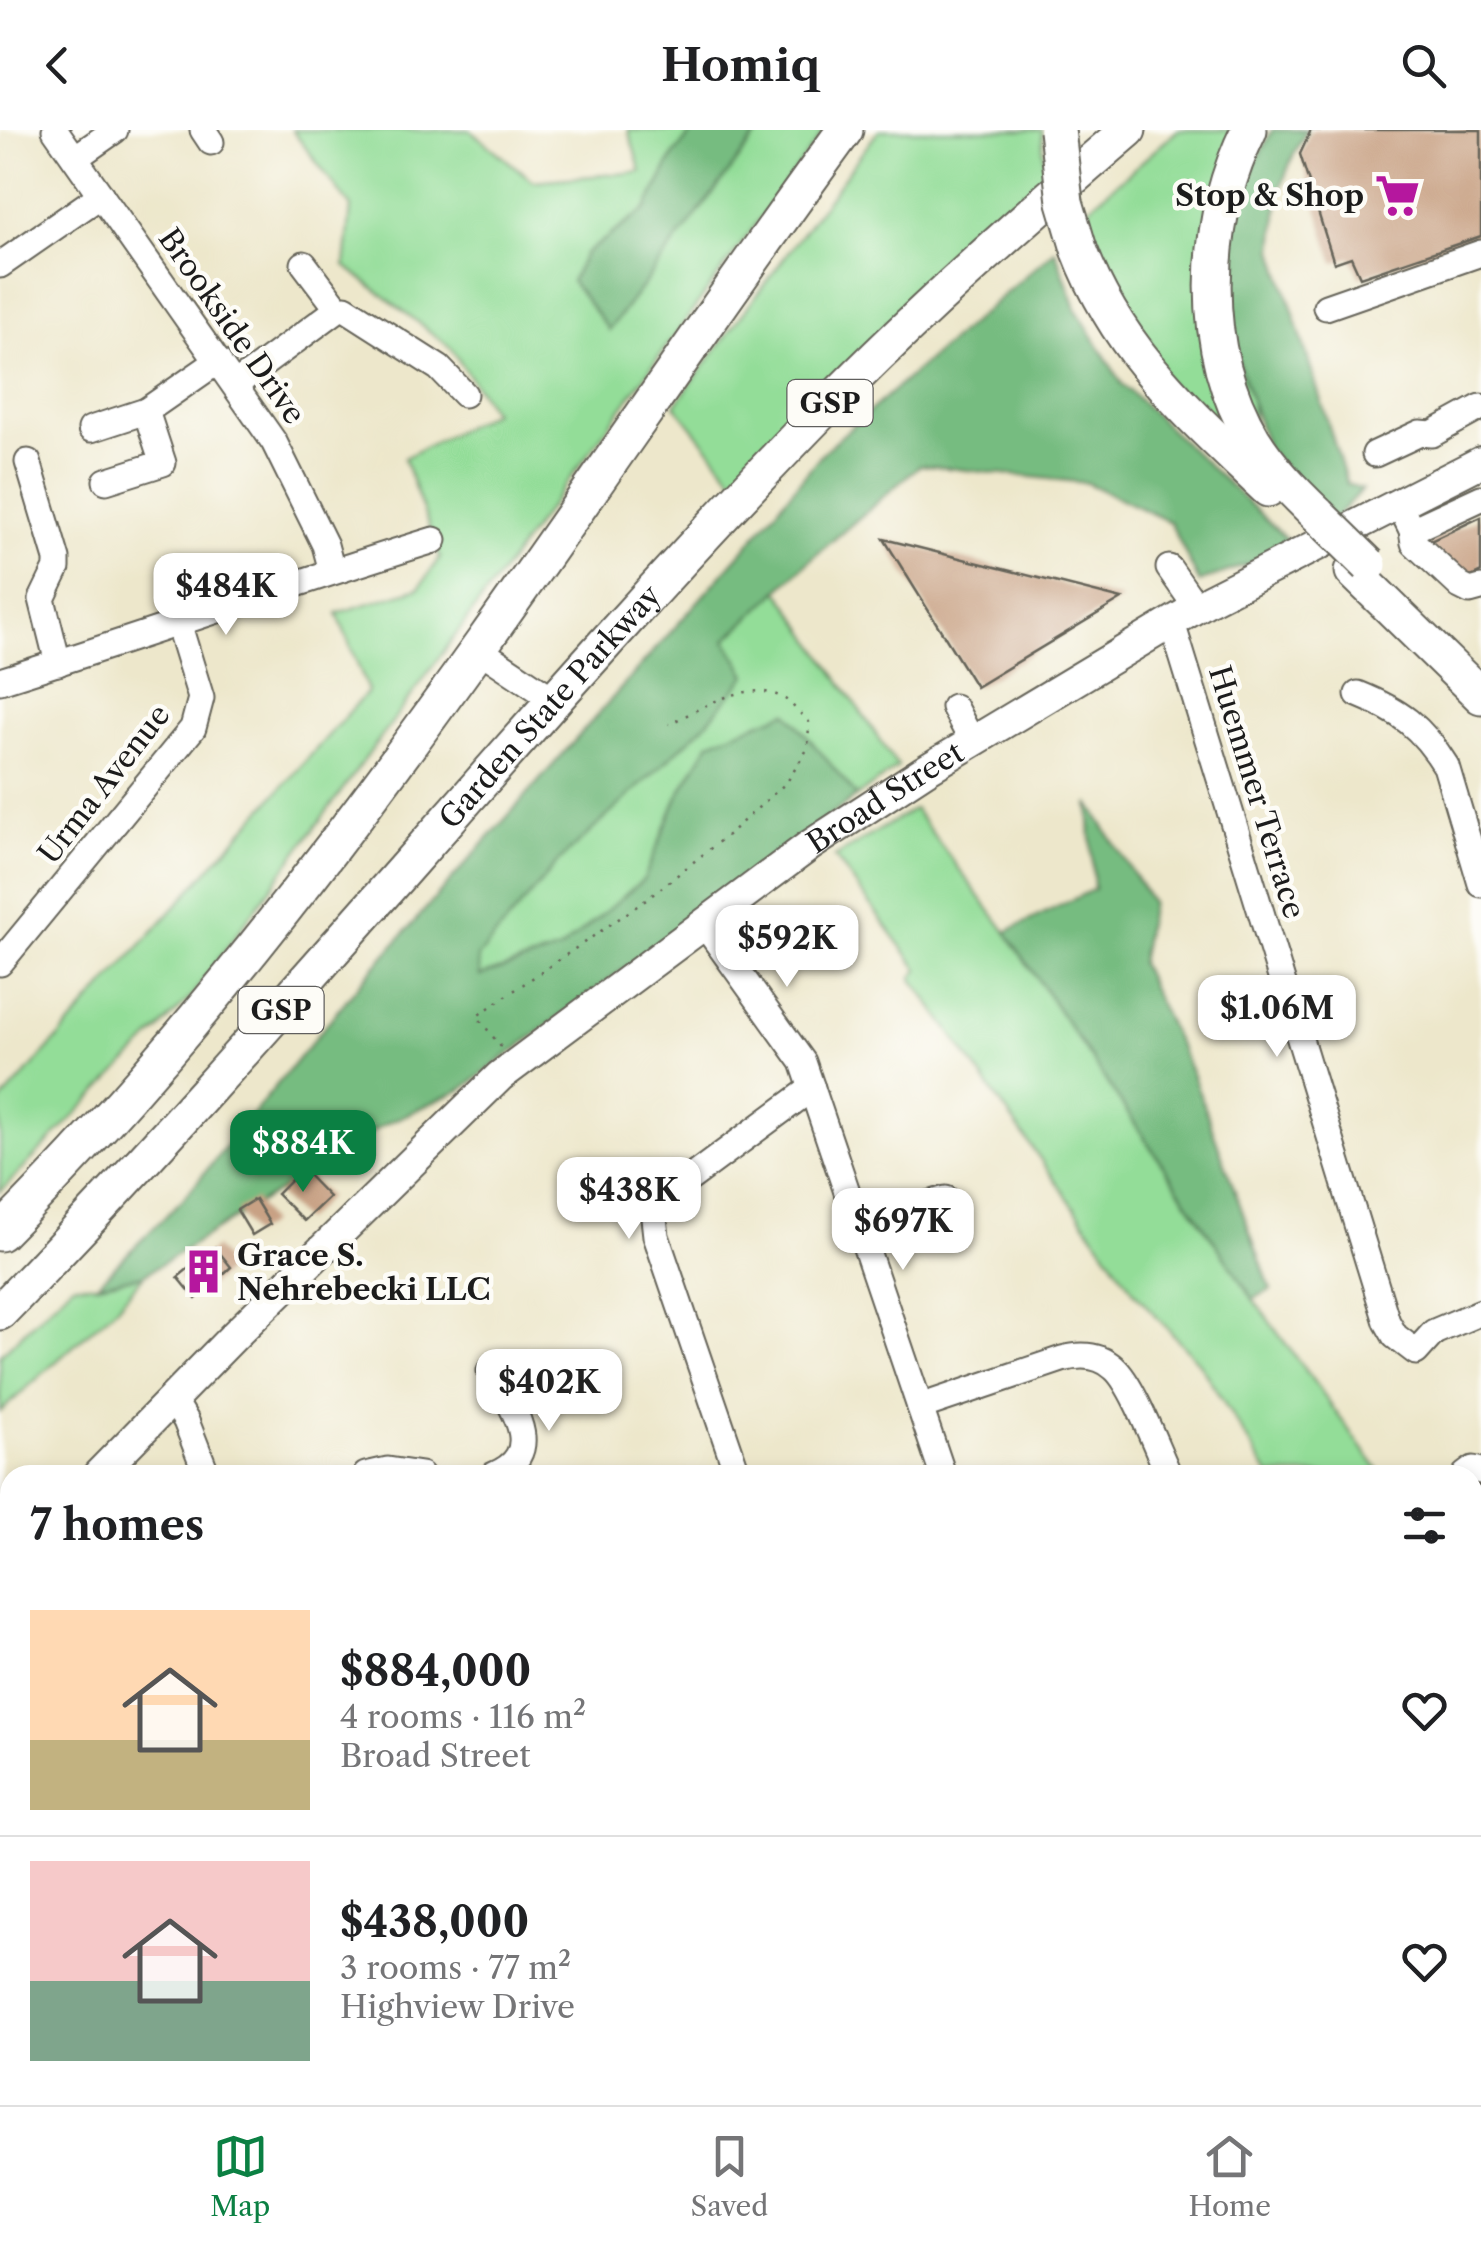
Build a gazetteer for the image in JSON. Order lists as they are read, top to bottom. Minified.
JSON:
{"streets":{"highway":["GSP","Garden State Parkway"],"main road":["Broad Street"],"street":["Brookside Drive","Urma Avenue","Huemmer Terrace"]},"crossings":[["Huemmer Terrace","Broad Street"]],"places":{"supermarket":["Stop & Shop"],"building":["Grace S. Nehrebecki LLC"]},"page":{"header":"Homiq","price":["$484K","$592K","$1.06M","$884K","$438K","$697K","$402K"],"heading":"7 homes","list":[{"name":"$884,000","note":"4 rooms · 116 m² · Broad Street"},{"name":"$438,000","note":"3 rooms · 77 m² · Highview Drive"}],"tabs":["Map","Saved","Home"]}}
